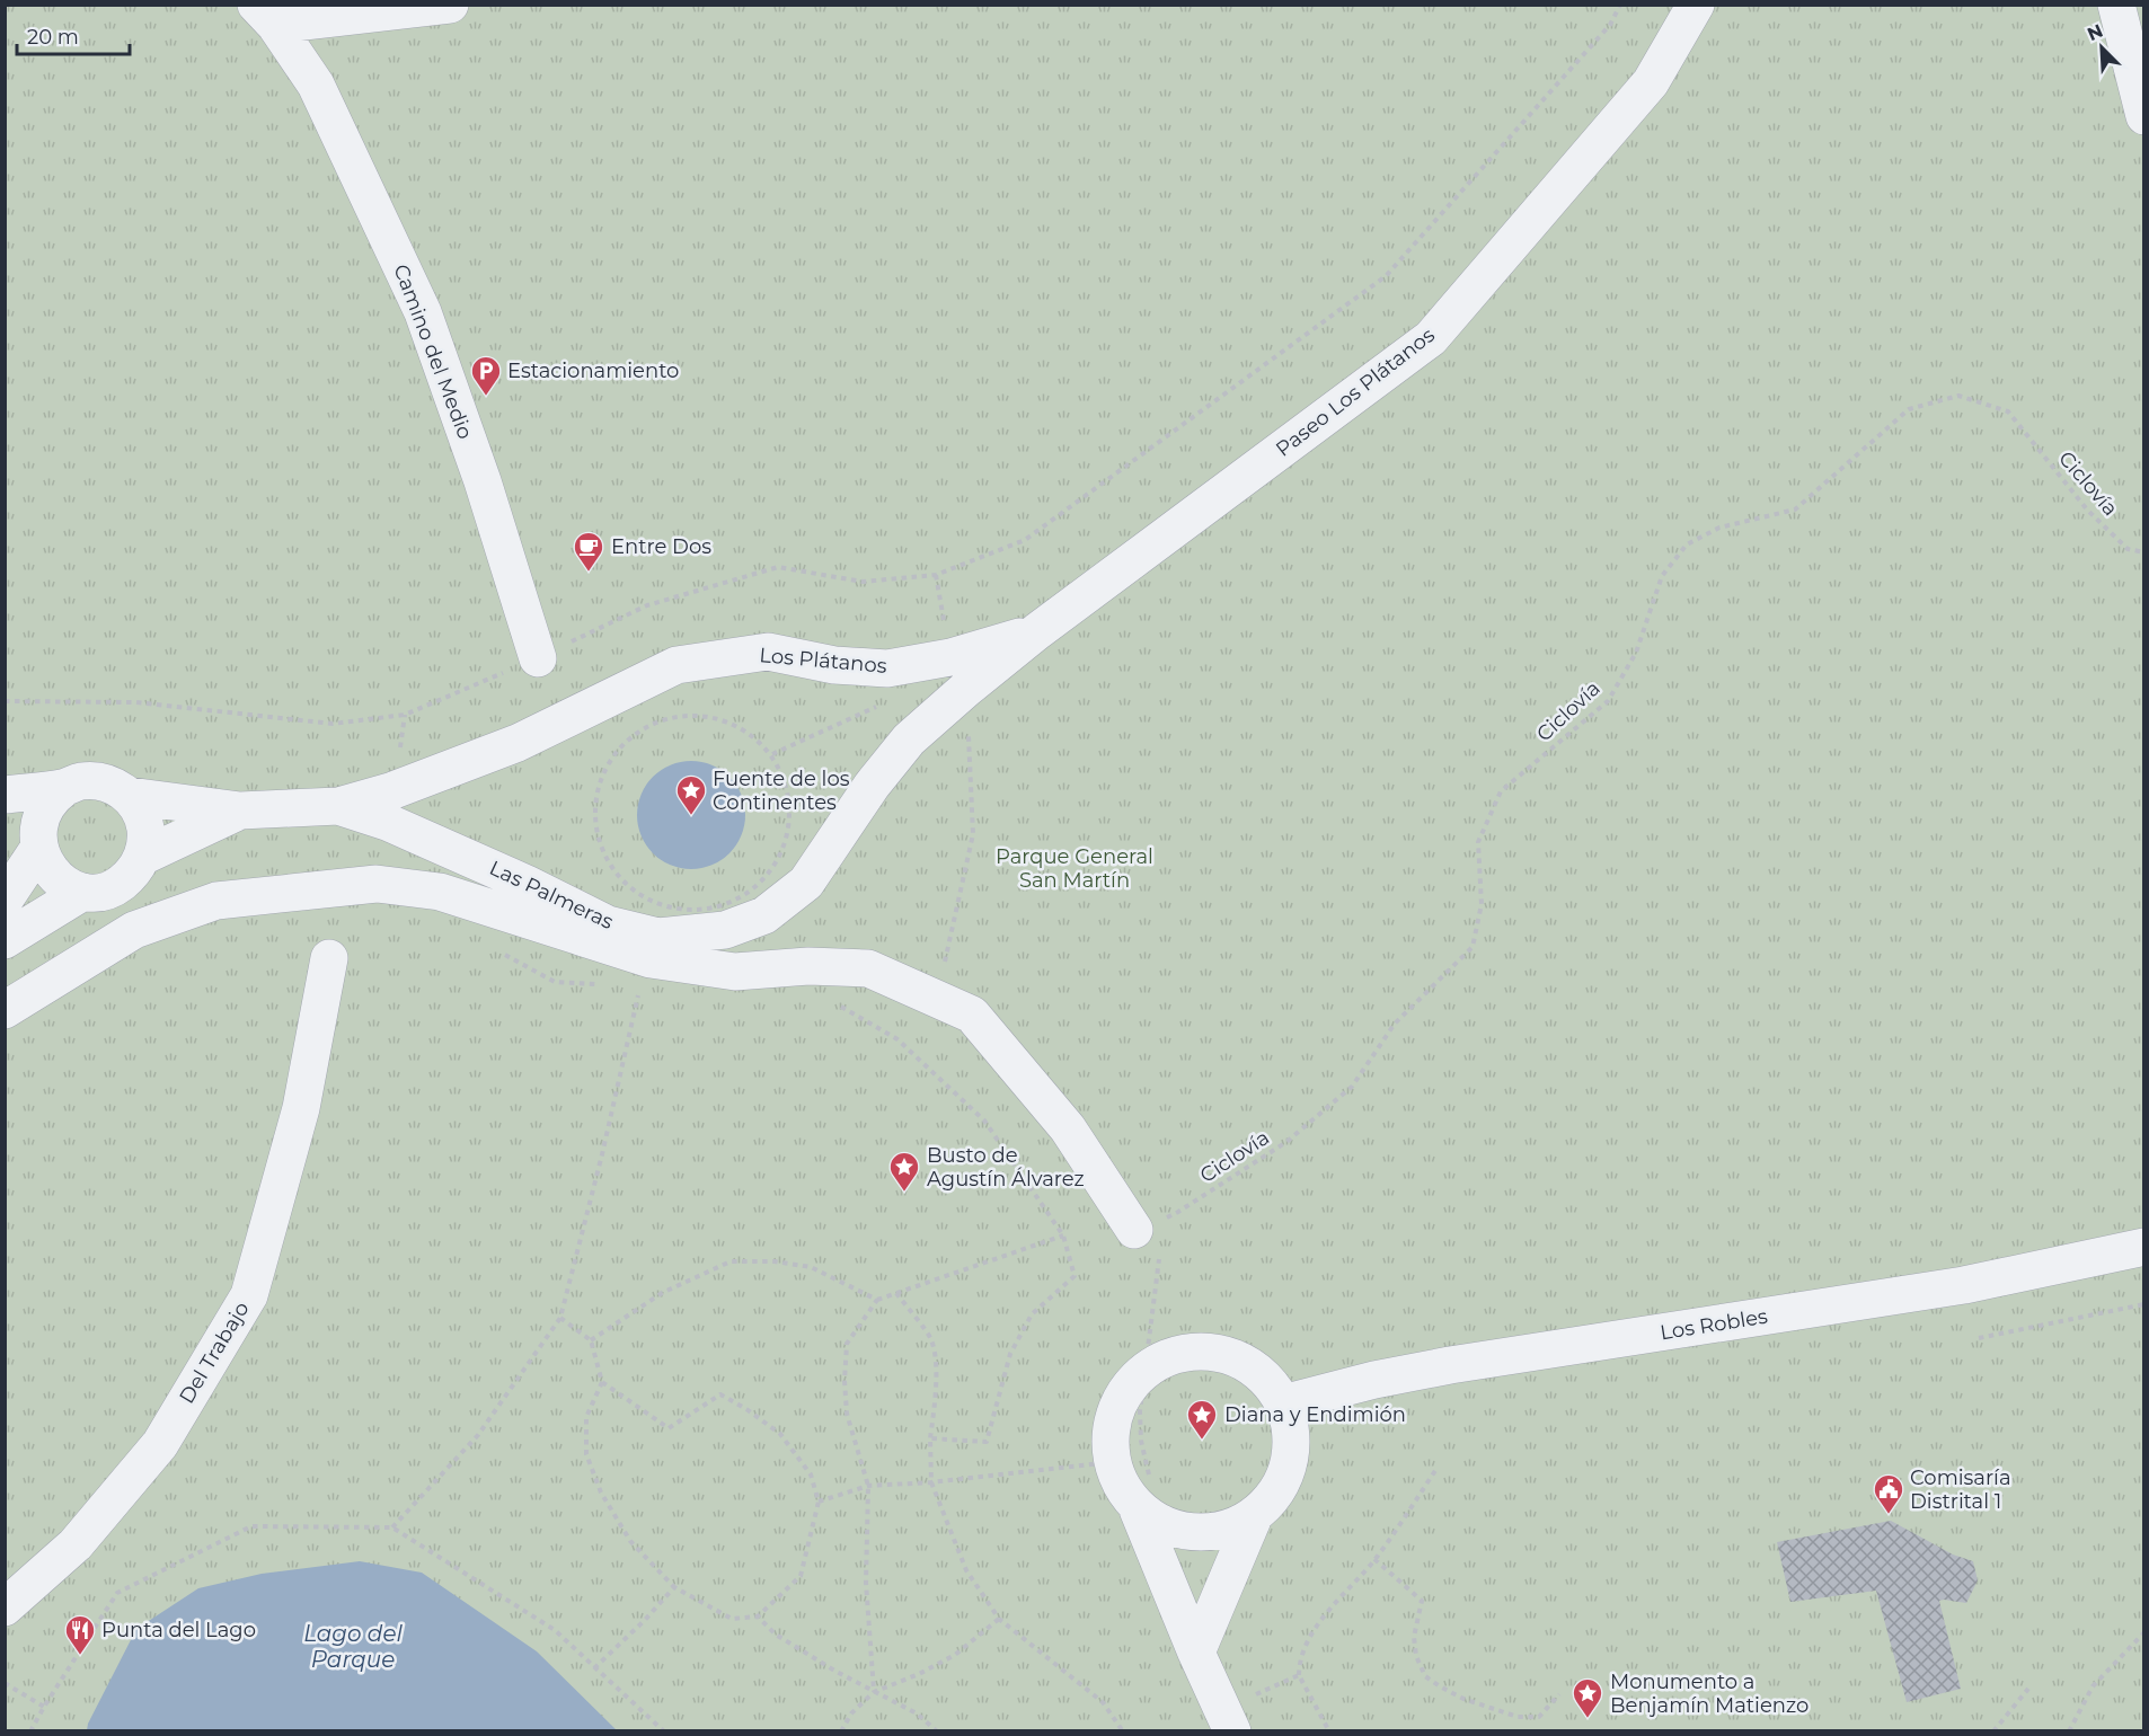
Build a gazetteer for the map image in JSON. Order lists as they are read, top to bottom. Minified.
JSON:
{"streets":{"street":["Camino del Medio","Paseo Los Plátanos","Los Plátanos","Las Palmeras","Los Robles","Del Trabajo"],"path":["Ciclovía"]},"crossings":[["Paseo Los Plátanos","Los Plátanos"],["Los Plátanos","Las Palmeras"]],"water":["Lago del Parque"],"parks":["Parque General San Martín"],"places":{"parking":["Estacionamiento"],"cafe":["Entre Dos"],"place":["Fuente de los Continentes","Busto de Agustín Álvarez","Diana y Endimión","Monumento a Benjamín Matienzo"],"public building":["Comisaría Distrital 1"],"restaurant":["Punta del Lago"]},"scale_bar":"20 m","north":"top left"}
